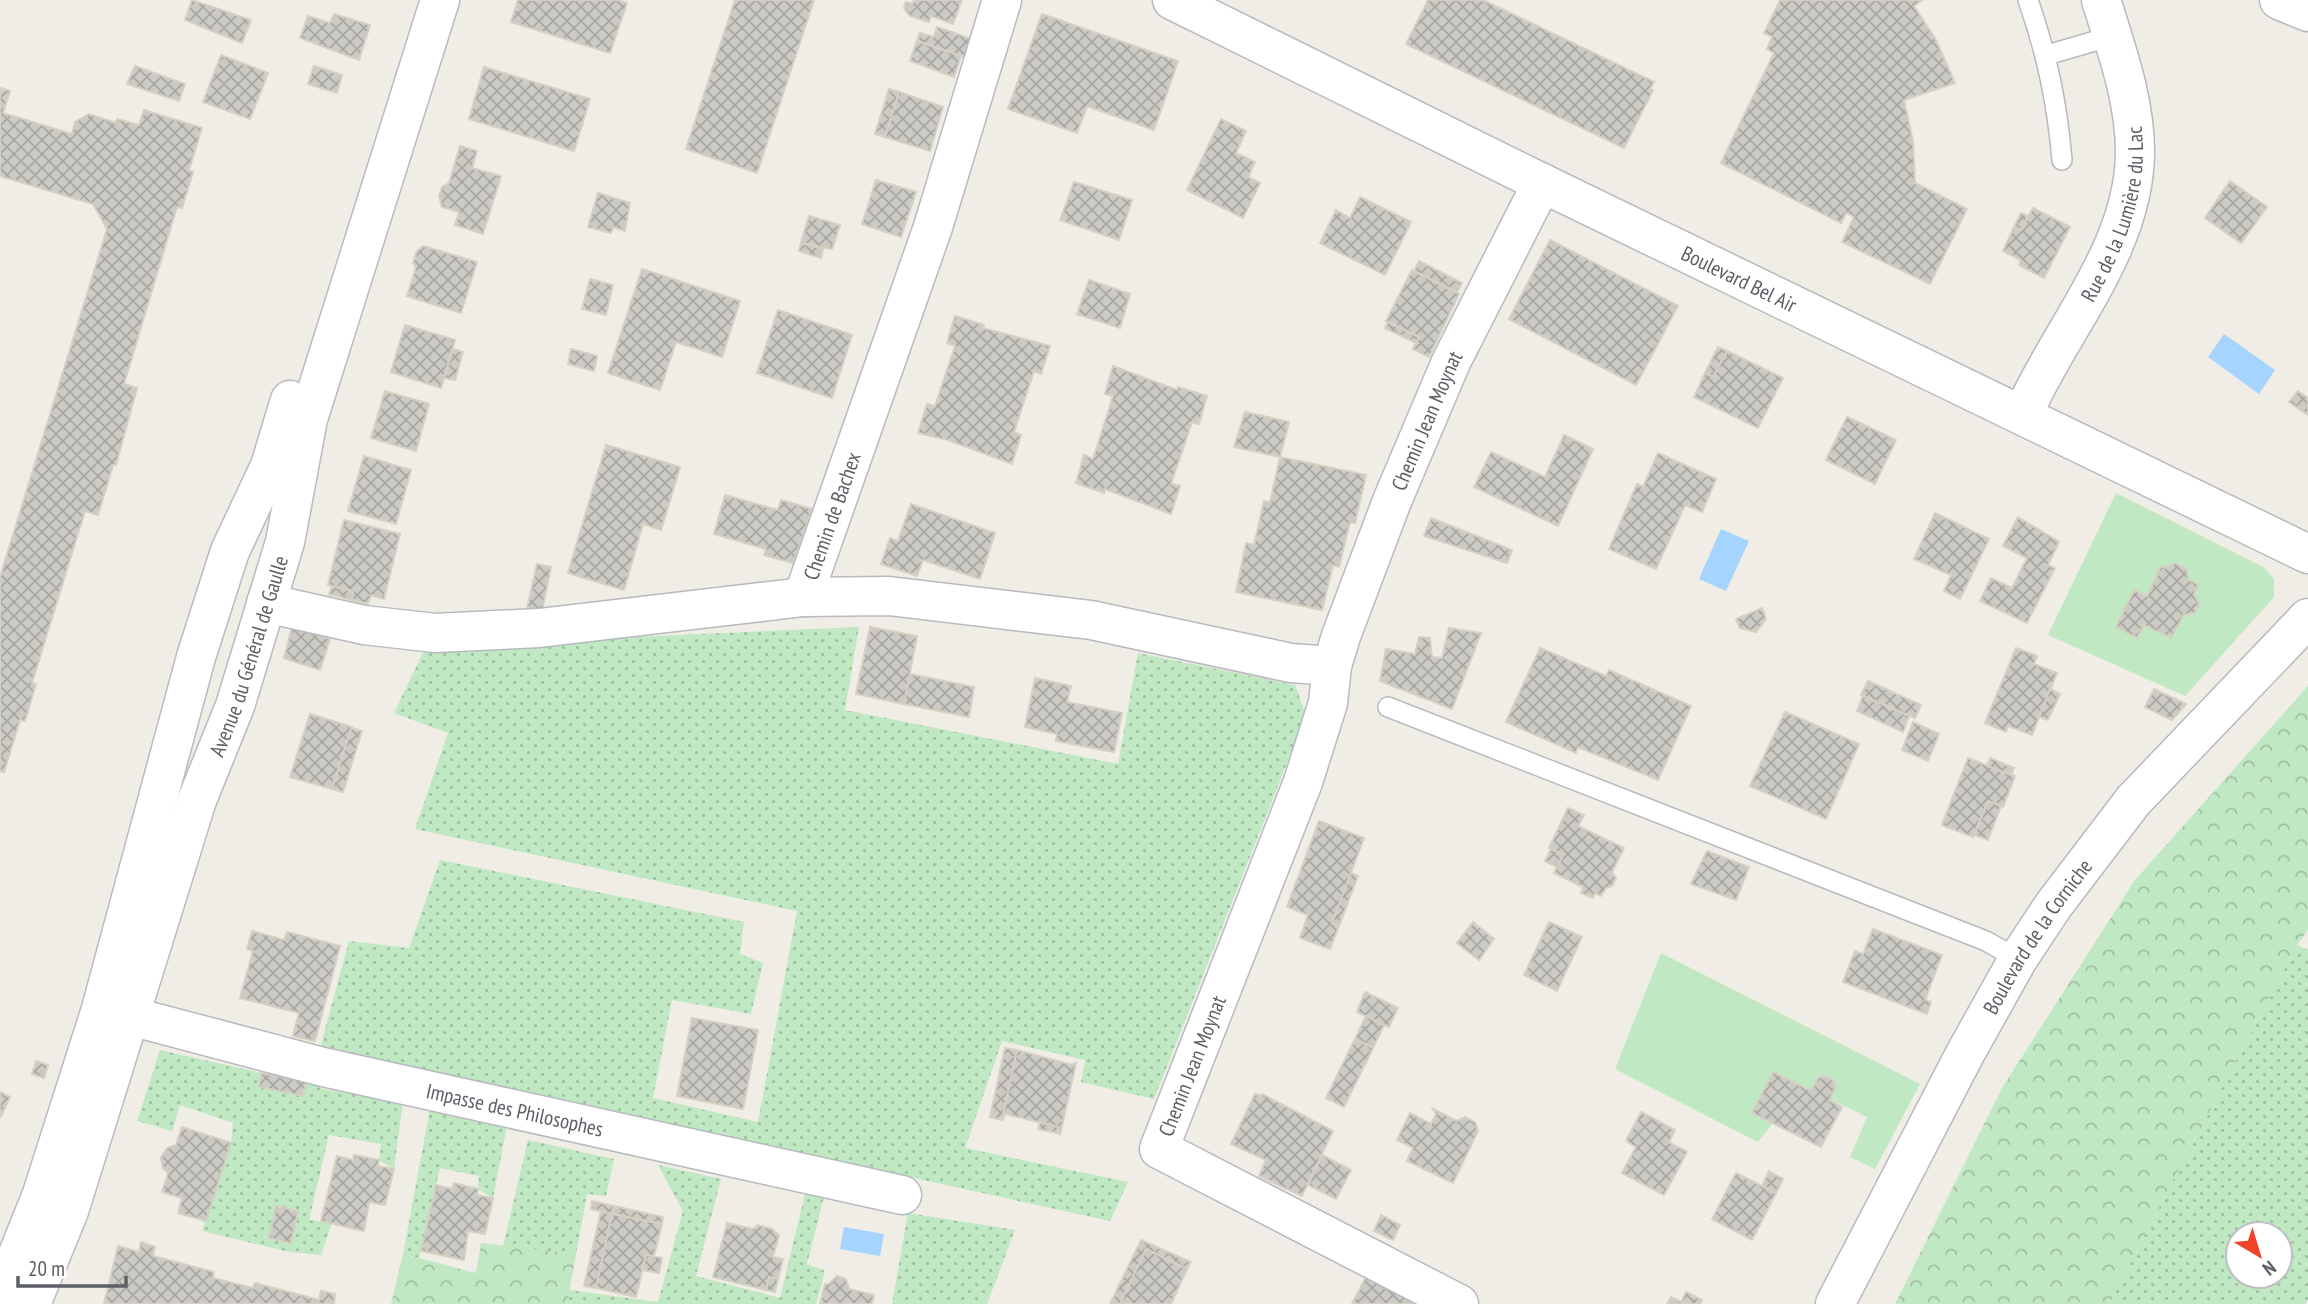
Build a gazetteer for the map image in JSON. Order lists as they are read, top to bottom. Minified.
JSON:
{"streets":{"street":["Rue de la Lumière du Lac","Boulevard Bel Air","Chemin Jean Moynat","Chemin de Bachex","Avenue du Général de Gaulle","Boulevard de la Corniche","Impasse des Philosophes"]},"crossings":[["Rue de la Lumière du Lac","Boulevard Bel Air"],["Boulevard Bel Air","Chemin Jean Moynat"],["Chemin de Bachex","Avenue du Général de Gaulle"],["Avenue du Général de Gaulle","Impasse des Philosophes"]],"scale_bar":"20 m","north":"bottom right"}
